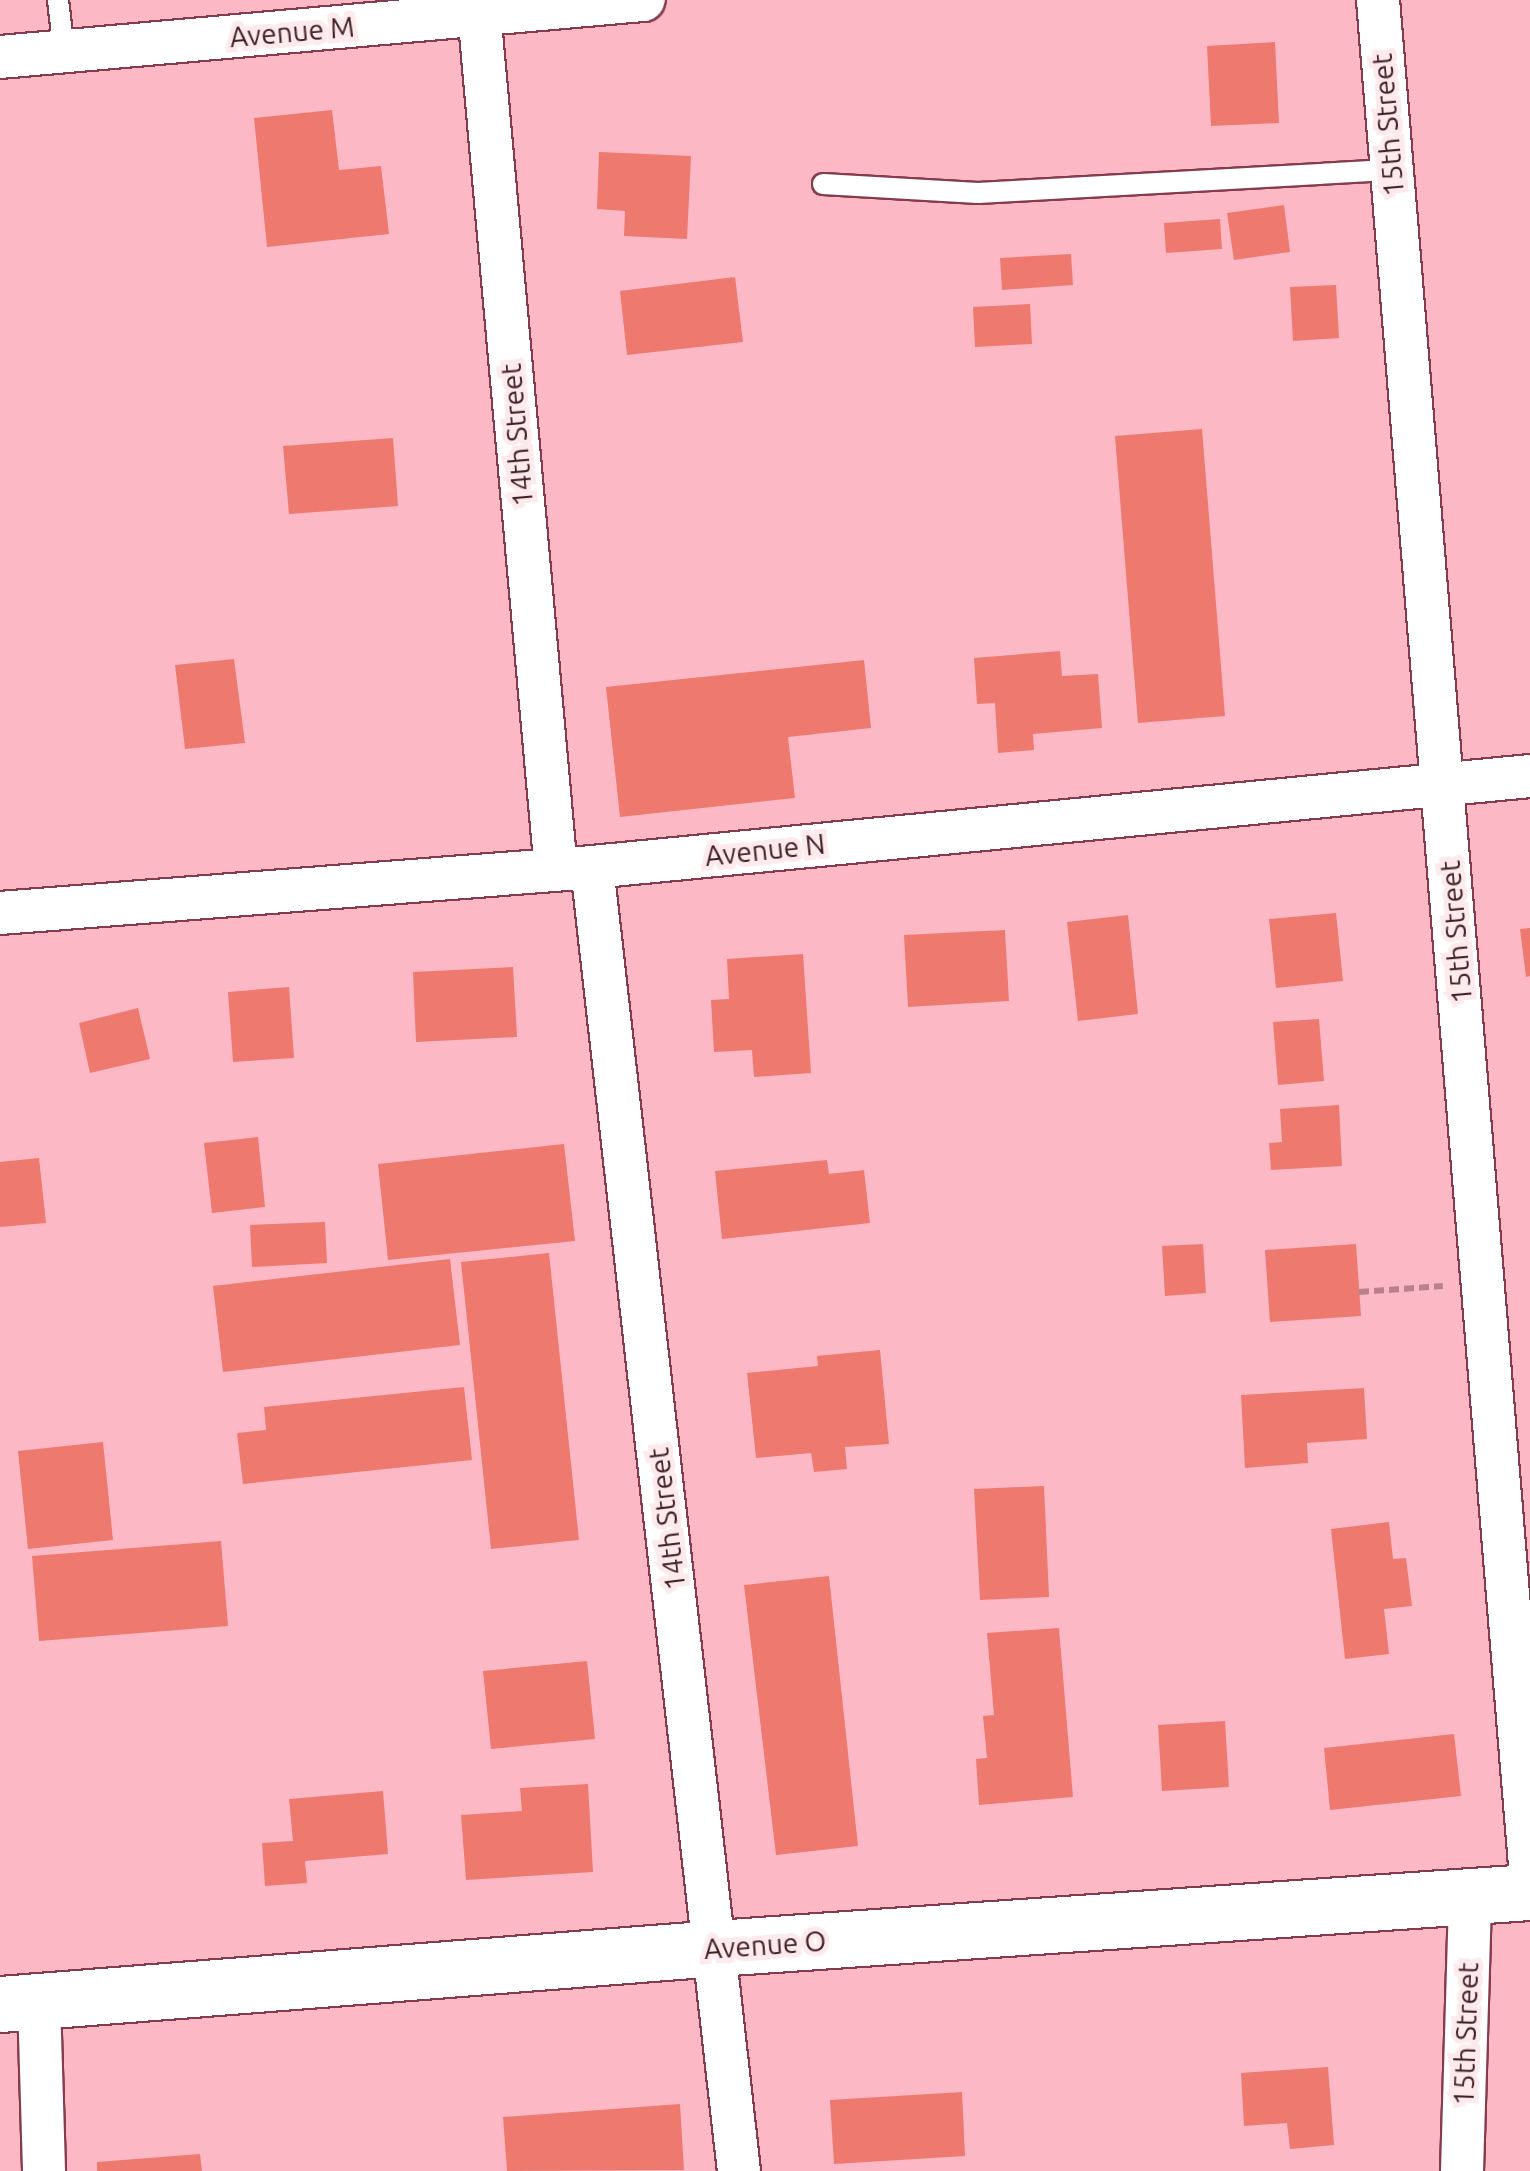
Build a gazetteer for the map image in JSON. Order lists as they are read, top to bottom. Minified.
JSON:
{"streets":{"street":["Avenue M","15th Street","14th Street","Avenue N","Avenue O"]},"crossings":[["Avenue M","14th Street"],["15th Street","Avenue N"],["15th Street","Avenue O"],["14th Street","Avenue N"],["14th Street","Avenue O"]]}
